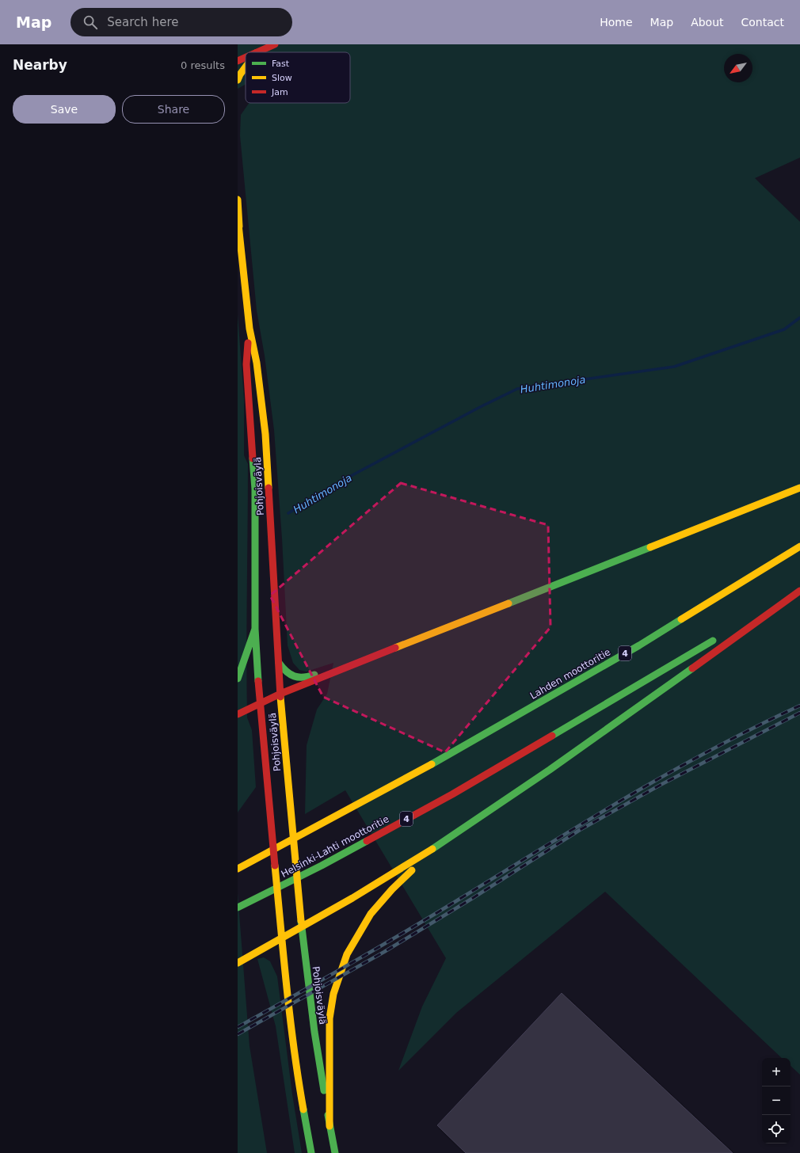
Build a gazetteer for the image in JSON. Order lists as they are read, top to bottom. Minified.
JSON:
{"streets":{"main road":["Pohjoisväylä","4","Lahden moottoritie","Helsinki-Lahti moottoritie"]},"water":["Huhtimonoja"],"legend":["Fast","Slow","Jam"],"north":"bottom left","page":{"header":"Map","search":"Search here","nav":["Home","Map","About","Contact"],"heading":["Nearby","0 results"],"buttons":["Save","Share"],"map_buttons":["+","−"]}}
